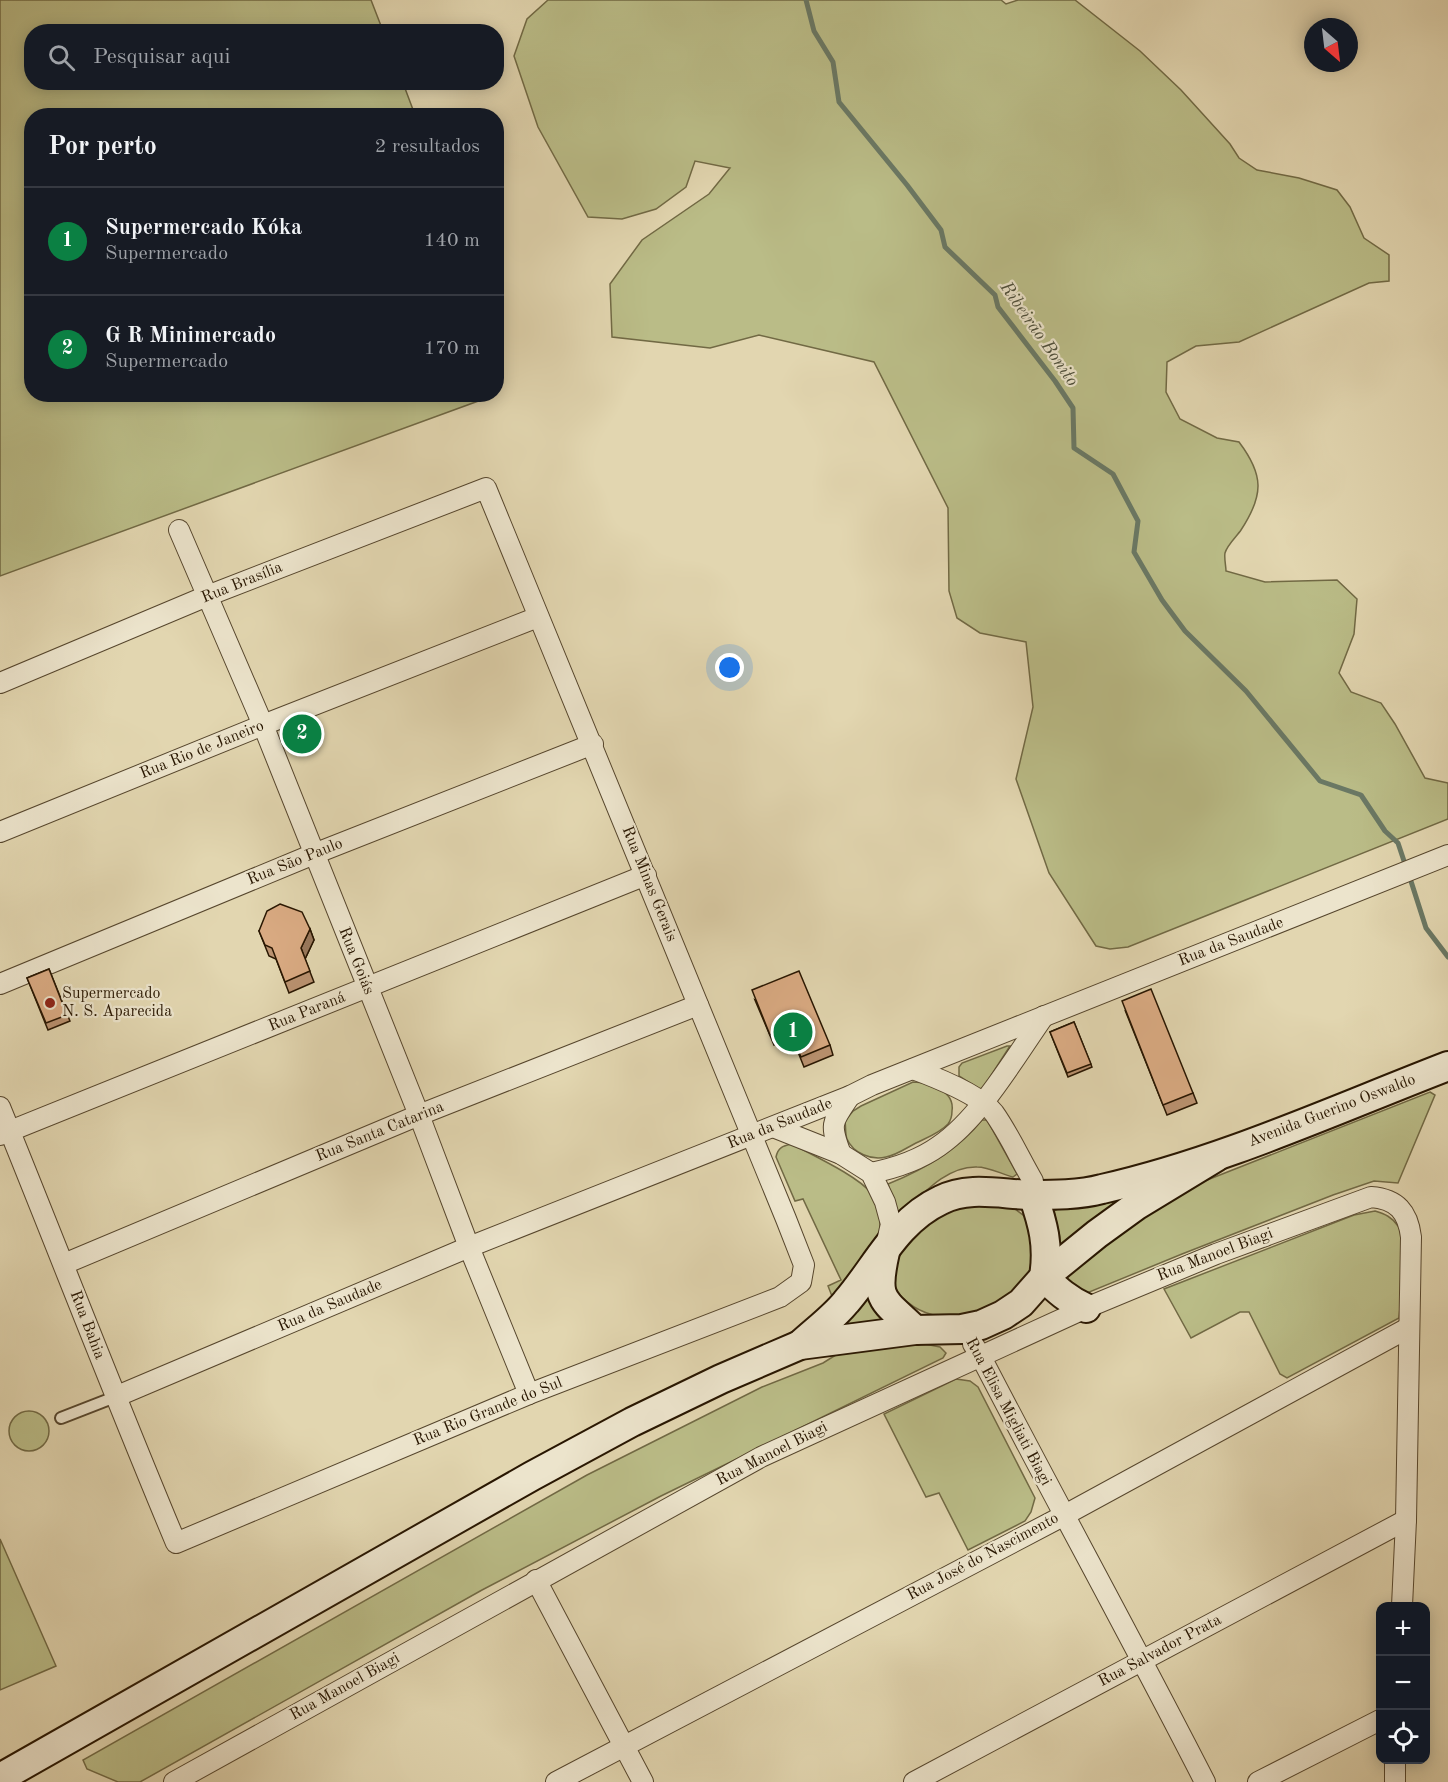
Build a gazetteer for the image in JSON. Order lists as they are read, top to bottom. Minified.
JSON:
{"streets":{"main road":["Avenida Guerino Oswaldo"],"street":["Rua Brasília","Rua Rio de Janeiro","Rua São Paulo","Rua Minas Gerais","Rua da Saudade","Rua Goiás","Rua Paraná","Rua Santa Catarina","Rua Manoel Biagi","Rua Bahia","Rua Rio Grande do Sul","Rua Elisa Migliati Biagi","Rua José do Nascimento","Rua Salvador Prata"]},"crossings":[["Rua Brasília","Rua Minas Gerais"],["Rua Brasília","Rua Goiás"],["Rua Rio de Janeiro","Rua Minas Gerais"],["Rua Rio de Janeiro","Rua Goiás"],["Rua São Paulo","Rua Minas Gerais"],["Rua São Paulo","Rua Goiás"],["Rua Minas Gerais","Rua da Saudade"],["Rua Minas Gerais","Rua Paraná"],["Rua Minas Gerais","Rua Santa Catarina"],["Rua Minas Gerais","Rua Rio Grande do Sul"],["Rua da Saudade","Rua Goiás"],["Rua da Saudade","Rua Bahia"],["Rua Goiás","Rua Paraná"],["Rua Goiás","Rua Santa Catarina"],["Rua Goiás","Rua Rio Grande do Sul"],["Rua Paraná","Rua Bahia"],["Avenida Guerino Oswaldo","Rua Elisa Migliati Biagi"],["Rua Santa Catarina","Rua Bahia"],["Rua Manoel Biagi","Rua Elisa Migliati Biagi"],["Rua Manoel Biagi","Rua José do Nascimento"],["Rua Bahia","Rua Rio Grande do Sul"],["Rua Elisa Migliati Biagi","Rua José do Nascimento"],["Rua Elisa Migliati Biagi","Rua Salvador Prata"]],"water":["Ribeirão Bonito"],"places":["Supermercado N. S. Aparecida"],"north":"bottom right","page":{"search":"Pesquisar aqui","heading":["Por perto","2 resultados"],"list":[{"mark":"1","name":"Supermercado Kóka","note":"Supermercado","value":"140 m"},{"mark":"2","name":"G R Minimercado","note":"Supermercado","value":"170 m"}],"pins":["2","1"],"map_buttons":["+","−"]}}
